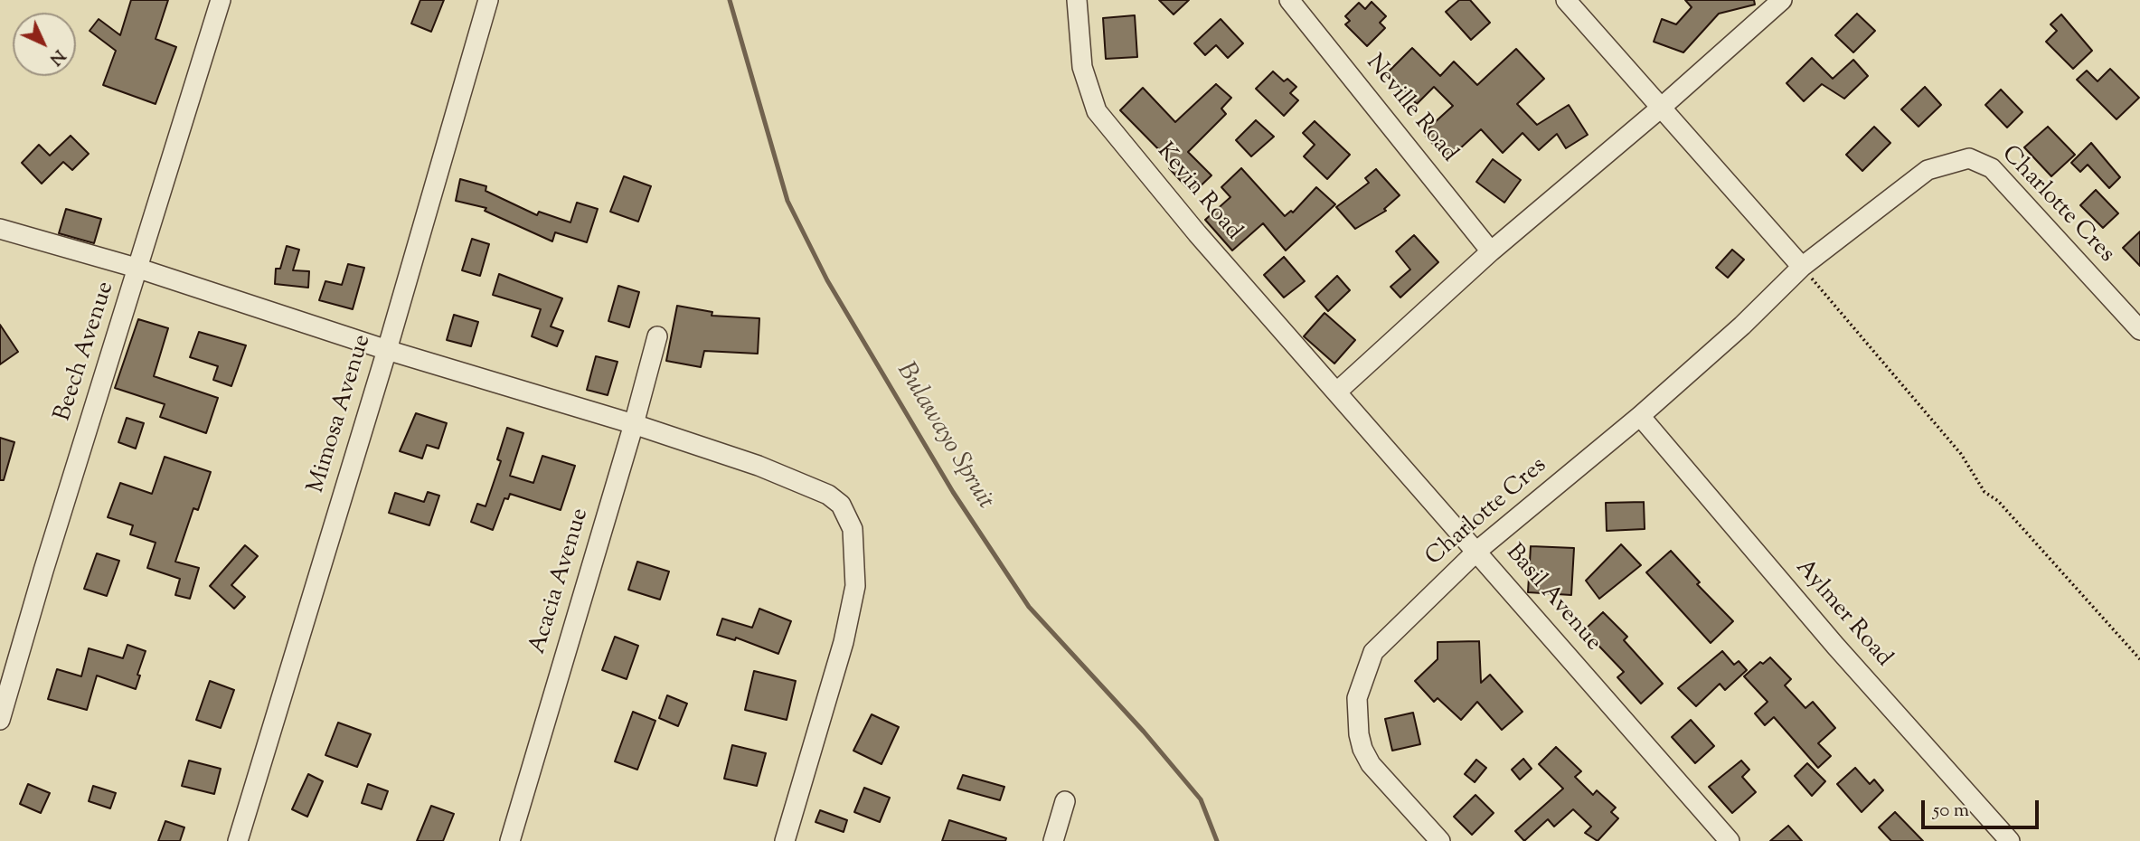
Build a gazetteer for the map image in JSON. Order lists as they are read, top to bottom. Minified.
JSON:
{"streets":{"street":["Neville Road","Kevin Road","Charlotte Cres","Beech Avenue","Mimosa Avenue","Acacia Avenue","Basil Avenue","Aylmer Road"]},"crossings":[["Kevin Road","Basil Avenue"],["Charlotte Cres","Basil Avenue"],["Charlotte Cres","Aylmer Road"]],"water":["Bulawayo Spruit"],"scale_bar":"50 m","north":"bottom right"}
